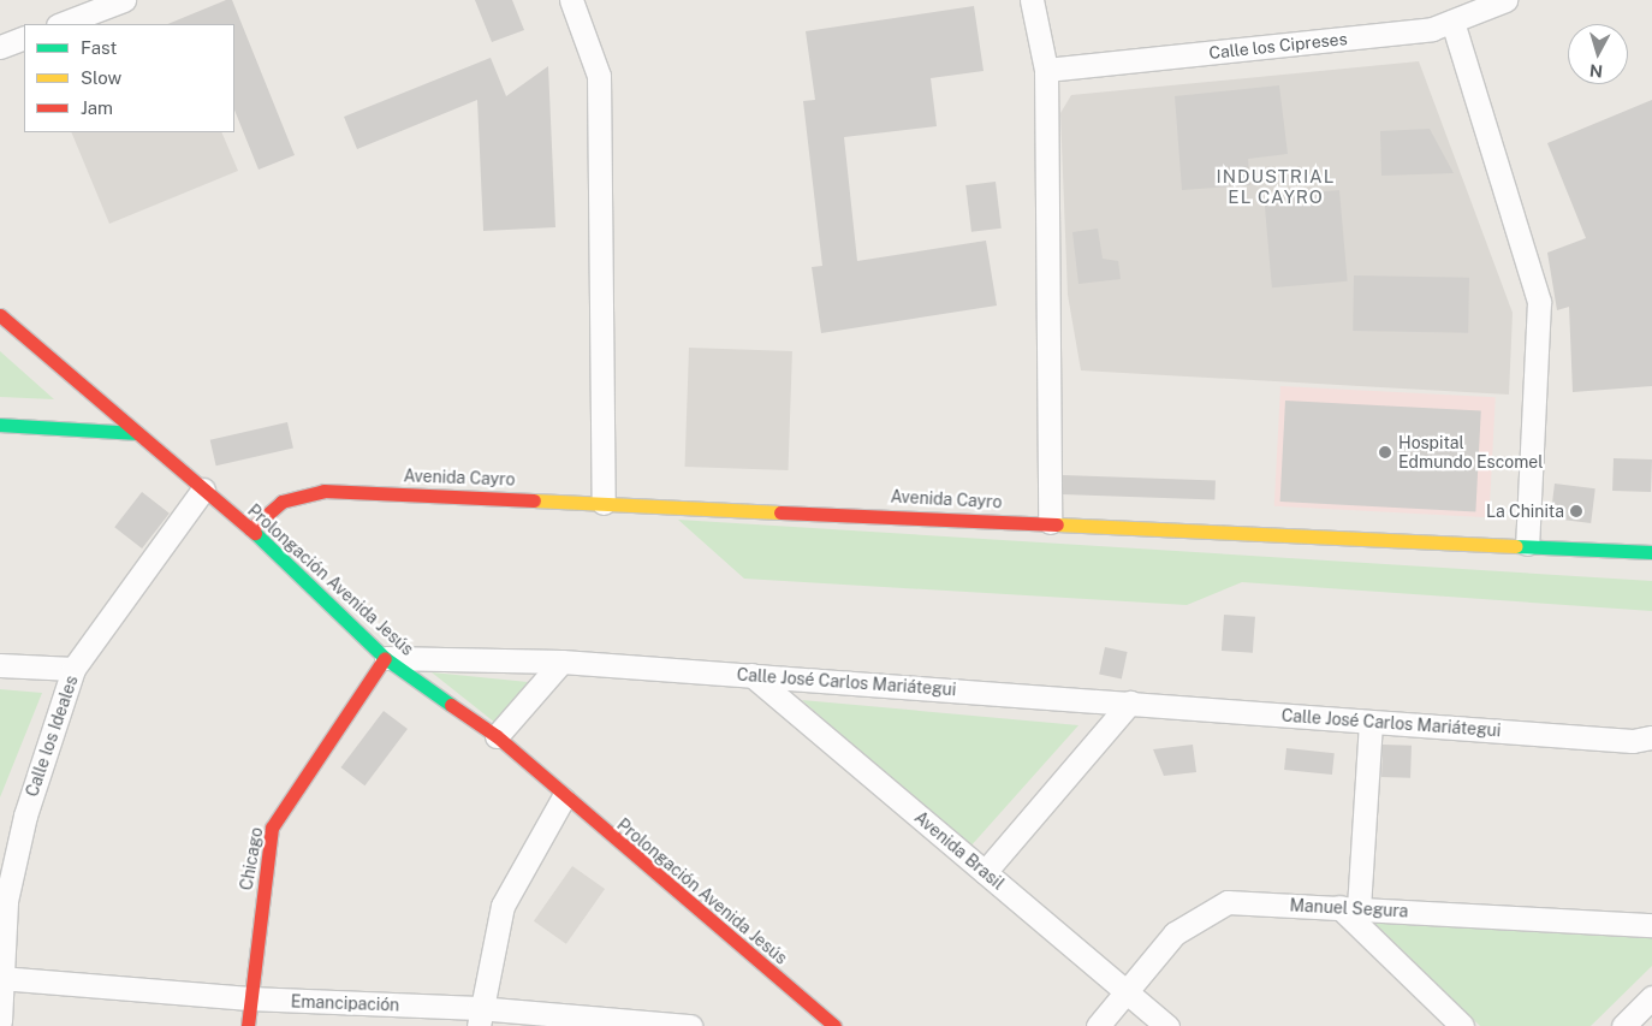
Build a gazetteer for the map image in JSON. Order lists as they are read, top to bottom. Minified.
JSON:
{"streets":{"main road":["Avenida Cayro","Prolongación Avenida Jesús","Chicago"],"street":["Calle los Cipreses","Calle José Carlos Mariátegui","Calle los Ideales","Avenida Brasil","Manuel Segura","Emancipación"]},"crossings":[["Avenida Cayro","Prolongación Avenida Jesús"],["Prolongación Avenida Jesús","Calle José Carlos Mariátegui"],["Prolongación Avenida Jesús","Calle los Ideales"],["Prolongación Avenida Jesús","Chicago"],["Calle José Carlos Mariátegui","Avenida Brasil"],["Calle José Carlos Mariátegui","Chicago"],["Calle los Ideales","Emancipación"],["Avenida Brasil","Manuel Segura"],["Chicago","Emancipación"]],"districts":["INDUSTRIAL EL CAYRO"],"places":["Hospital Edmundo Escomel","La Chinita"],"legend":["Fast","Slow","Jam"],"north":"bottom"}
